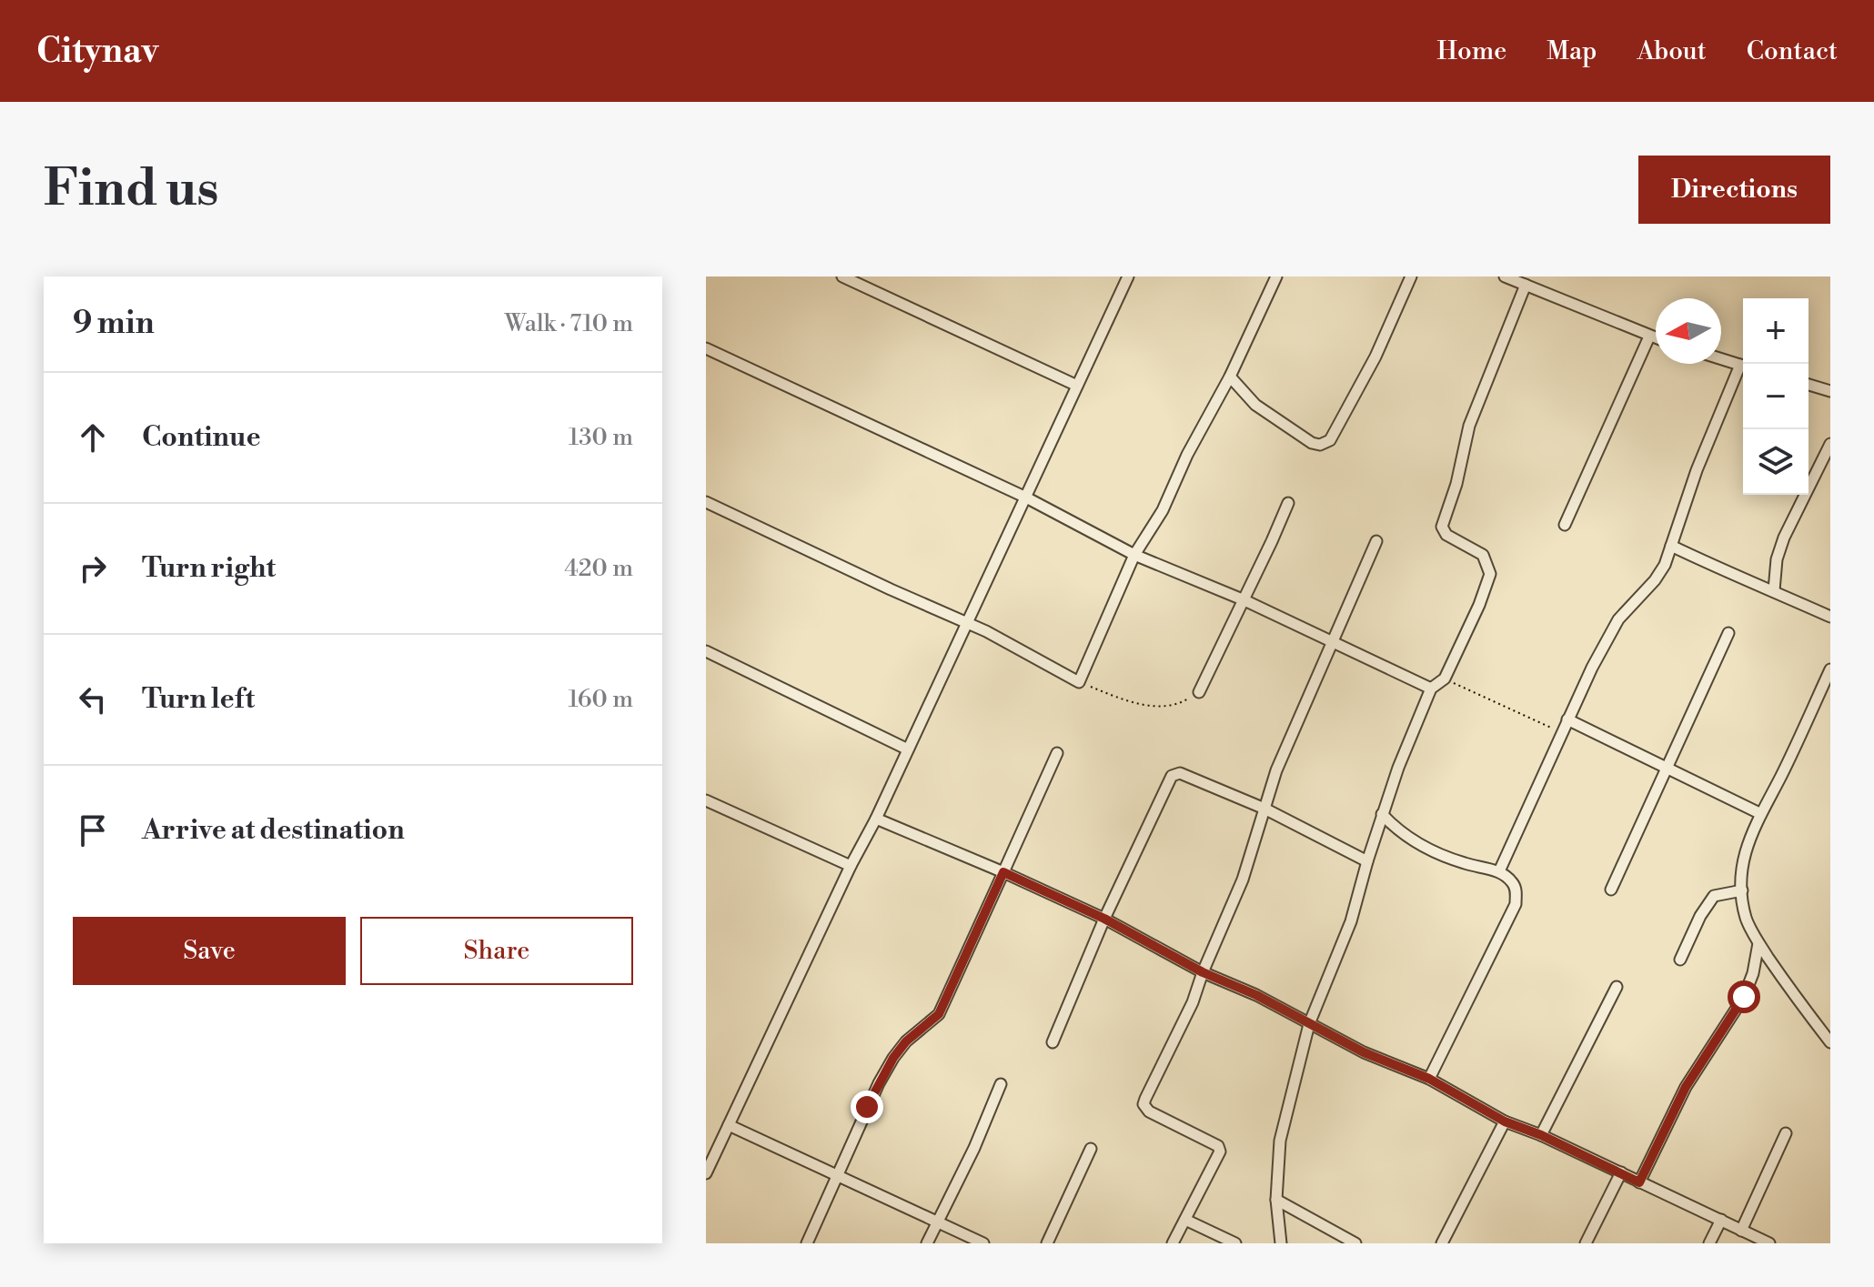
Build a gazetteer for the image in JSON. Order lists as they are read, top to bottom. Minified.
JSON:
{"north":"left","page":{"header":"Citynav","nav":["Home","Map","About","Contact"],"buttons":["Directions",["Save","Share"]],"title":"Find us","heading":["9 min","Walk · 710 m"],"map_buttons":["+","−"],"list":[["Continue","130 m"],["Turn right","420 m"],["Turn left","160 m"],"Arrive at destination"]}}
